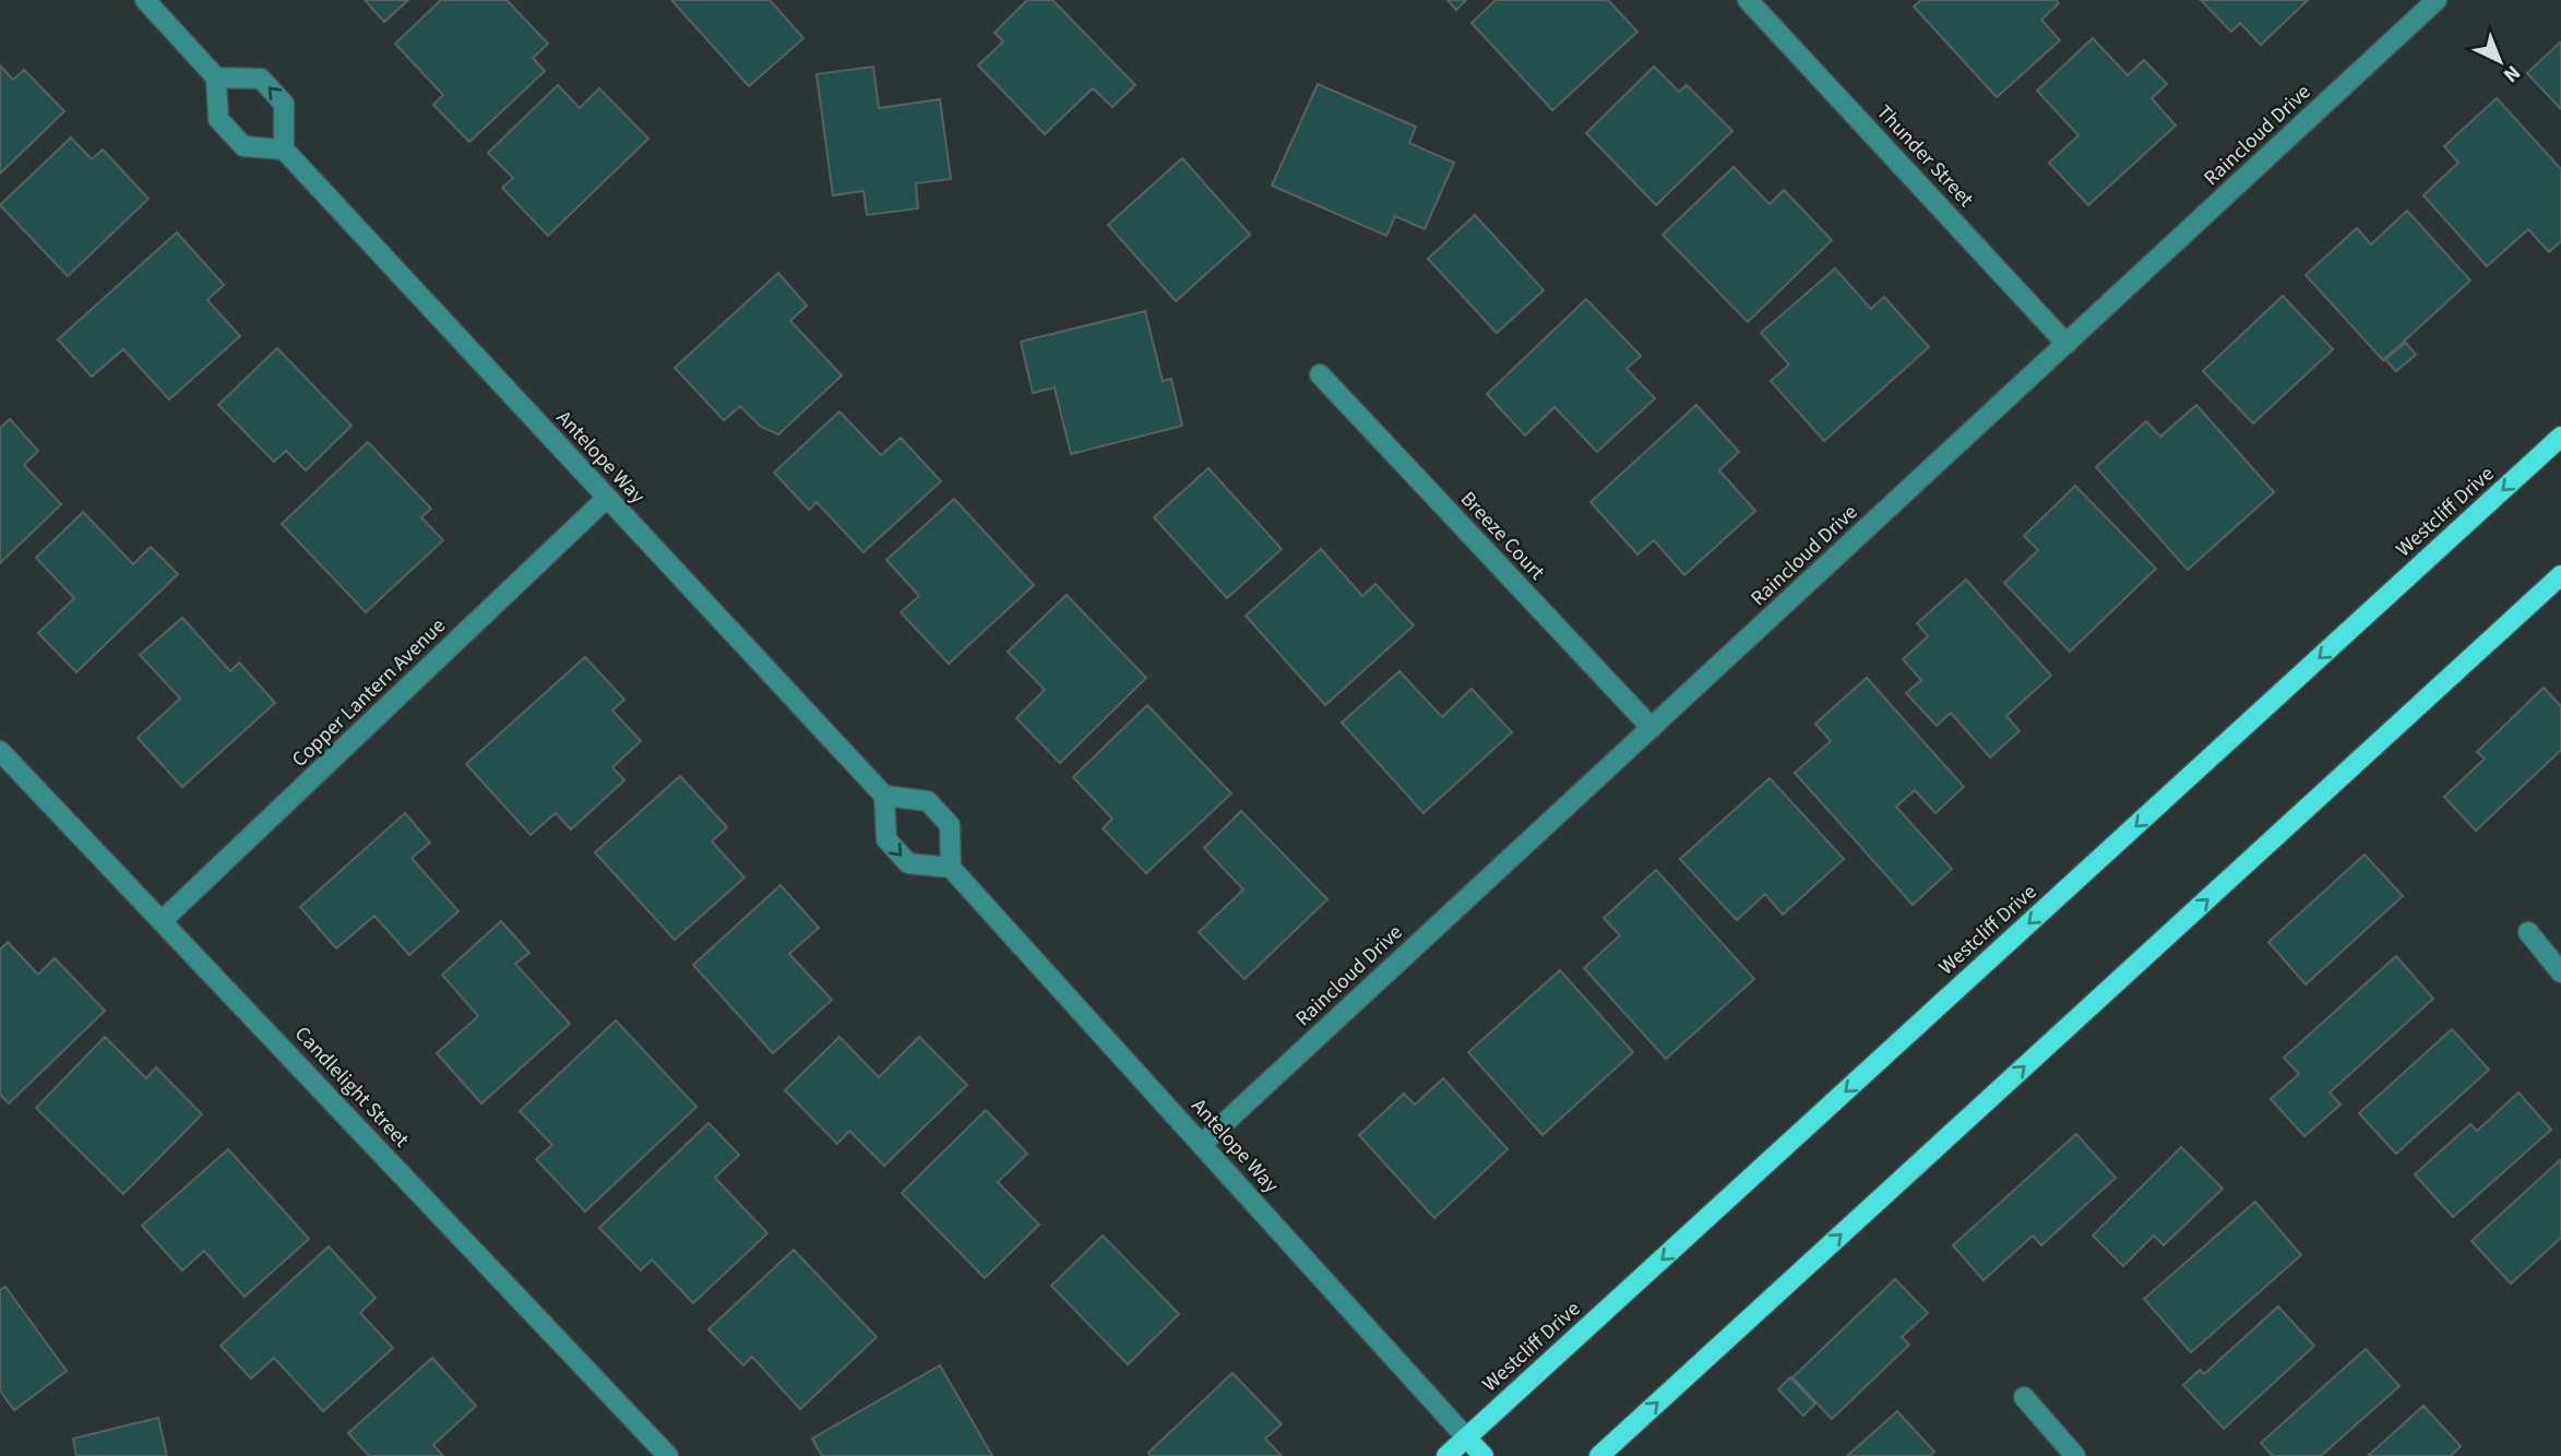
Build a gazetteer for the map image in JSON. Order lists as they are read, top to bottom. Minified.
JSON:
{"streets":{"main road":["Antelope Way","Westcliff Drive"],"street":["Raincloud Drive","Thunder Street","Breeze Court","Copper Lantern Avenue","Candlelight Street"]},"crossings":[["Raincloud Drive","Thunder Street"],["Raincloud Drive","Antelope Way"],["Raincloud Drive","Breeze Court"],["Antelope Way","Westcliff Drive"],["Antelope Way","Copper Lantern Avenue"],["Copper Lantern Avenue","Candlelight Street"]],"north":"bottom right"}
